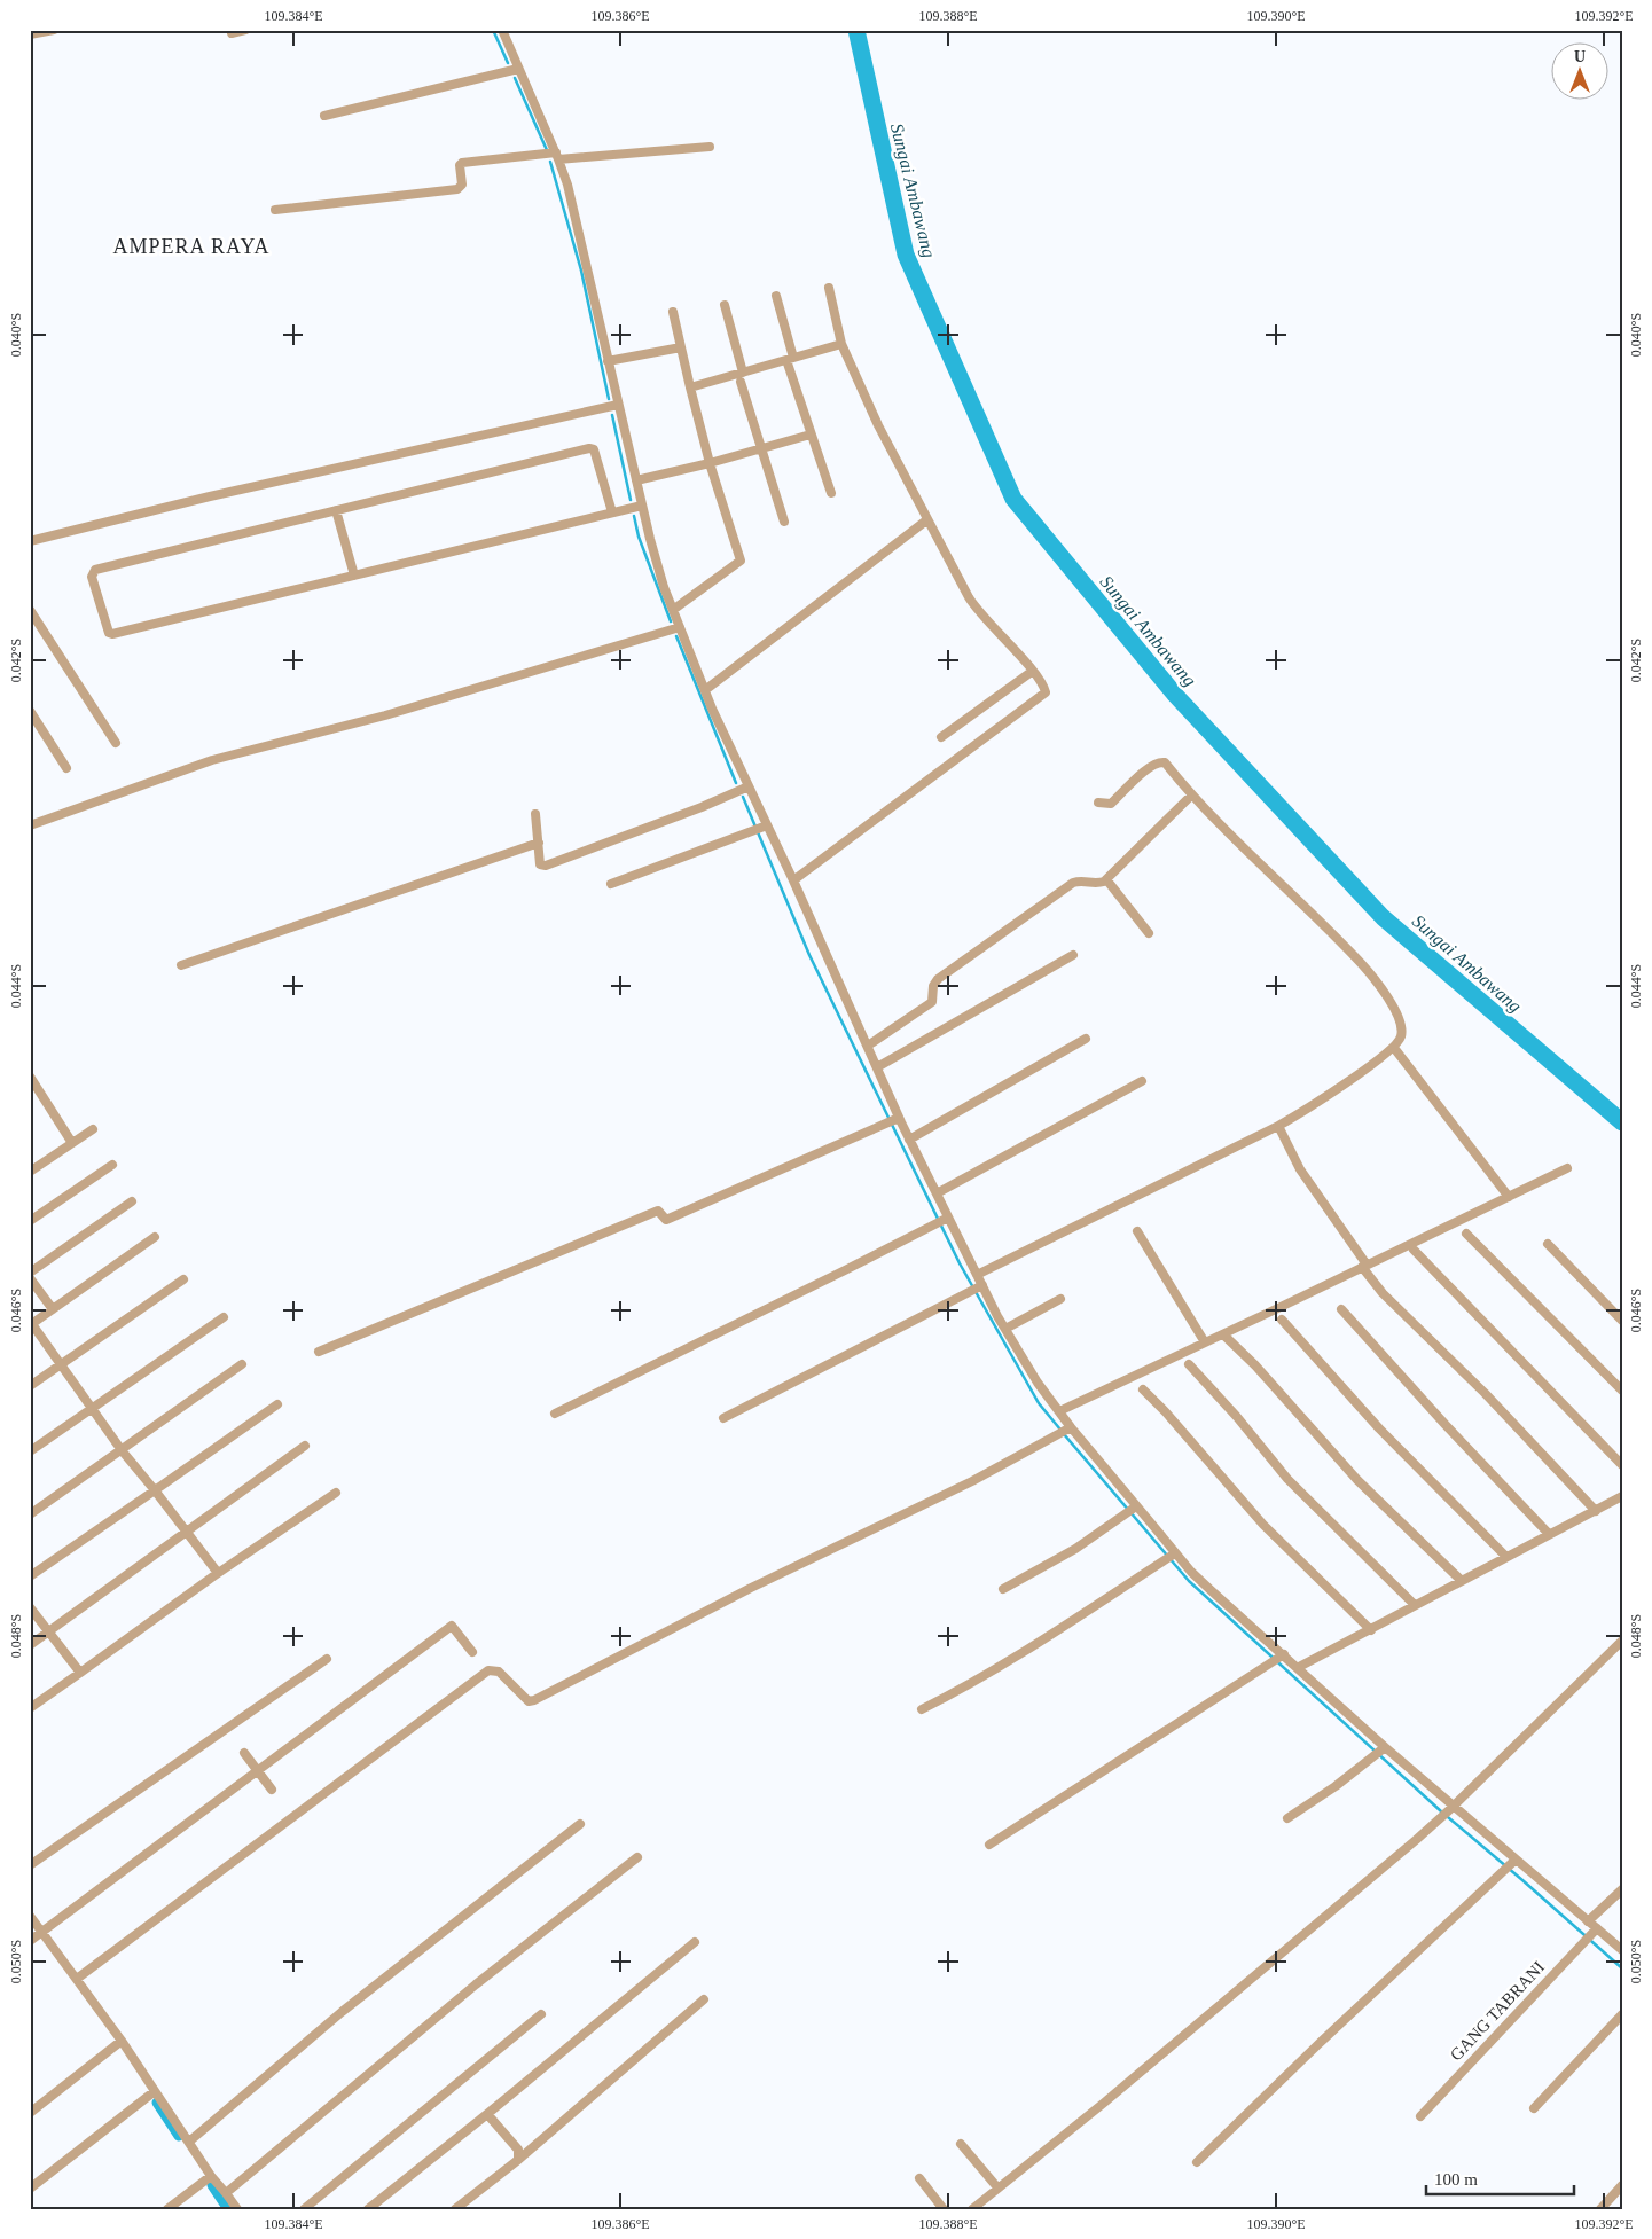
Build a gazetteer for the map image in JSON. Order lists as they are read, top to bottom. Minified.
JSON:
{"streets":{"street":["GANG TABRANI"]},"districts":["AMPERA RAYA"],"water":["Sungai Ambawang"],"scale_bar":"100 m","north":"top","coordinates":["109.384°E","109.386°E","109.388°E","109.390°E","109.392°E","0.040°S","0.042°S","0.044°S","0.046°S","0.048°S","0.050°S"]}
